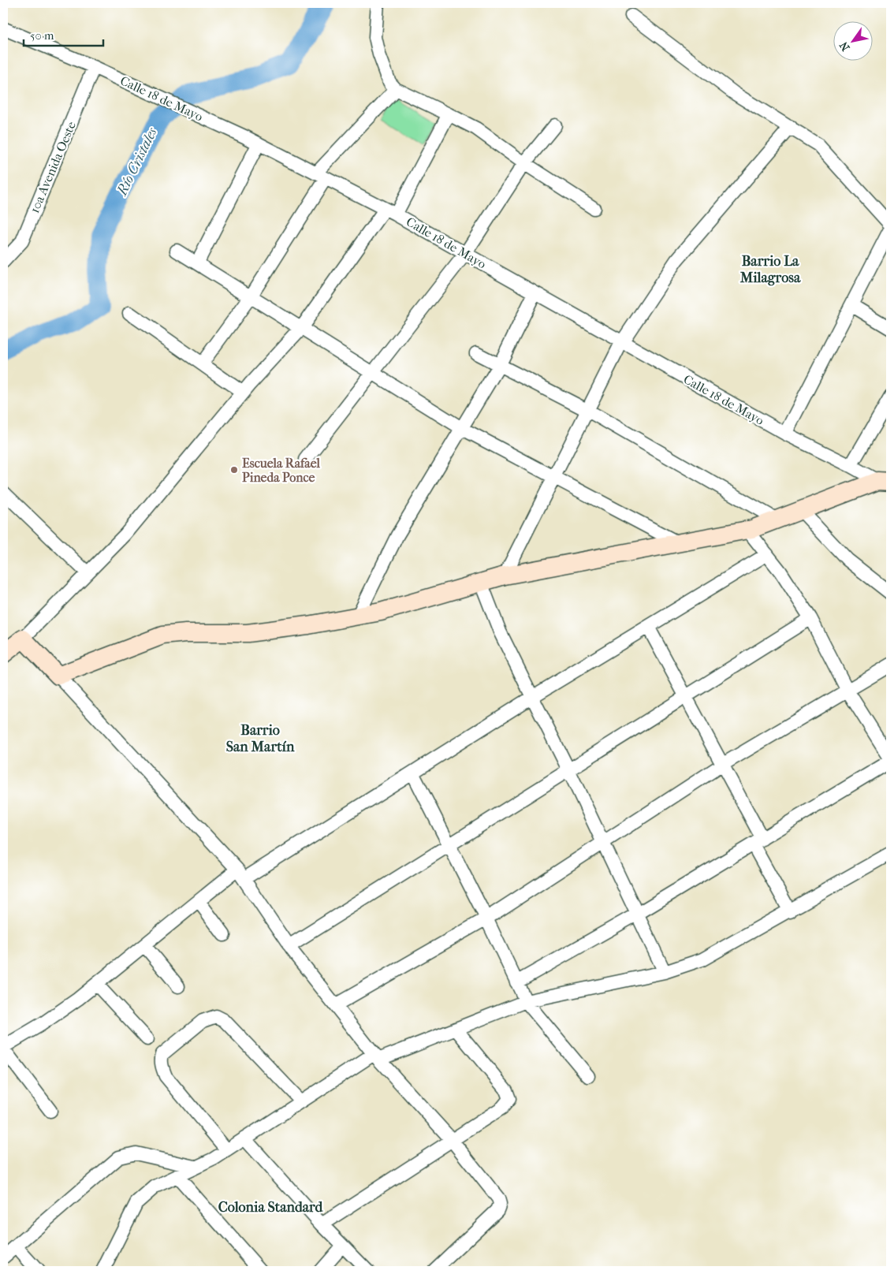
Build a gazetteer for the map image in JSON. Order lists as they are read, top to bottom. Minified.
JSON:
{"streets":{"street":["Calle 18 de Mayo","10a Avenida Oeste"]},"crossings":[["Calle 18 de Mayo","10a Avenida Oeste"]],"districts":["Barrio La Milagrosa","Barrio San Martín","Colonia Standard"],"water":["Río Cristales"],"places":["Escuela Rafael Pineda Ponce"],"scale_bar":"50 m","north":"bottom left"}
